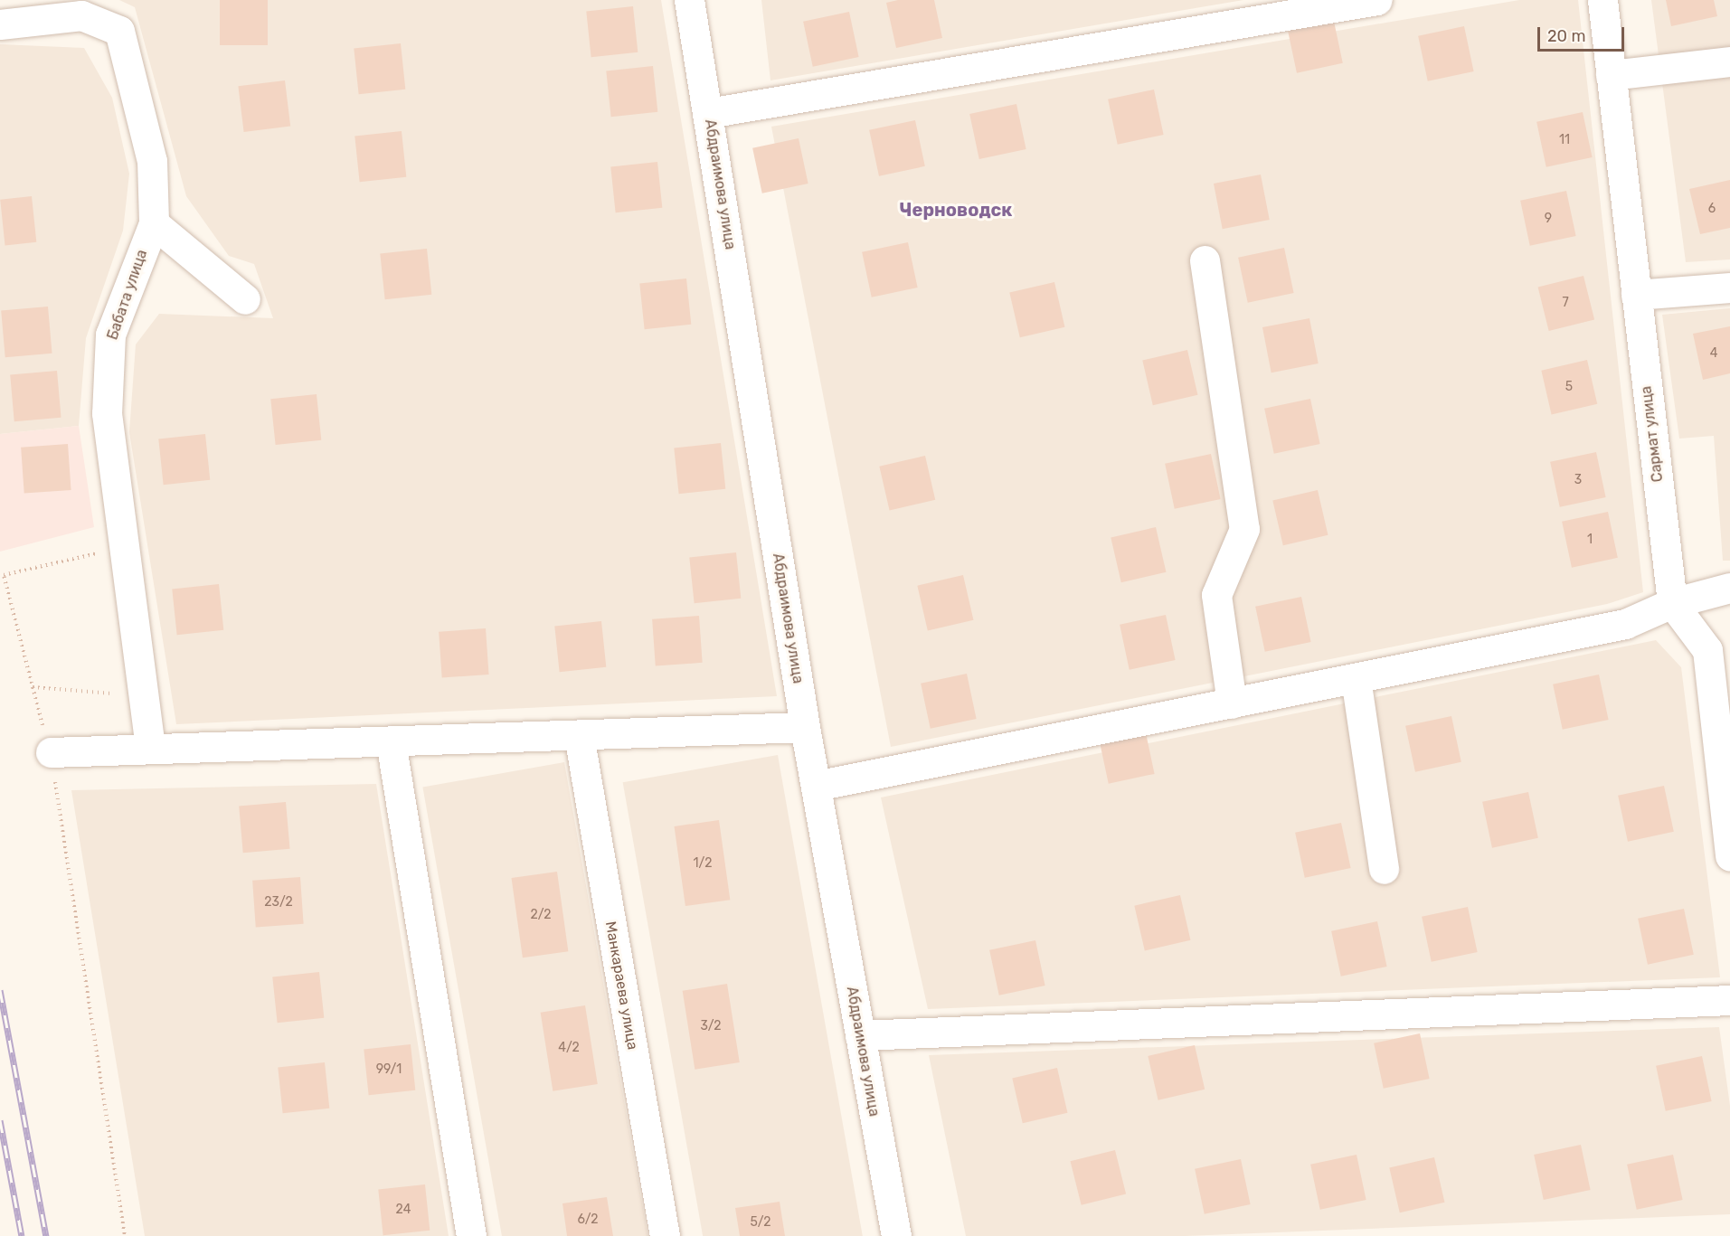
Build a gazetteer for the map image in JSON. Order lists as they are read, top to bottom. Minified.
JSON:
{"streets":{"street":["Абдраимова улица","Бабата улица","Сармат улица","Манкараева улица"]},"districts":["Черноводск"],"house_numbers":["11","6","9","7","4","5","3","1","1/2","23/2","2/2","3/2","4/2","99/1","24","6/2","5/2"],"scale_bar":"20 m"}
